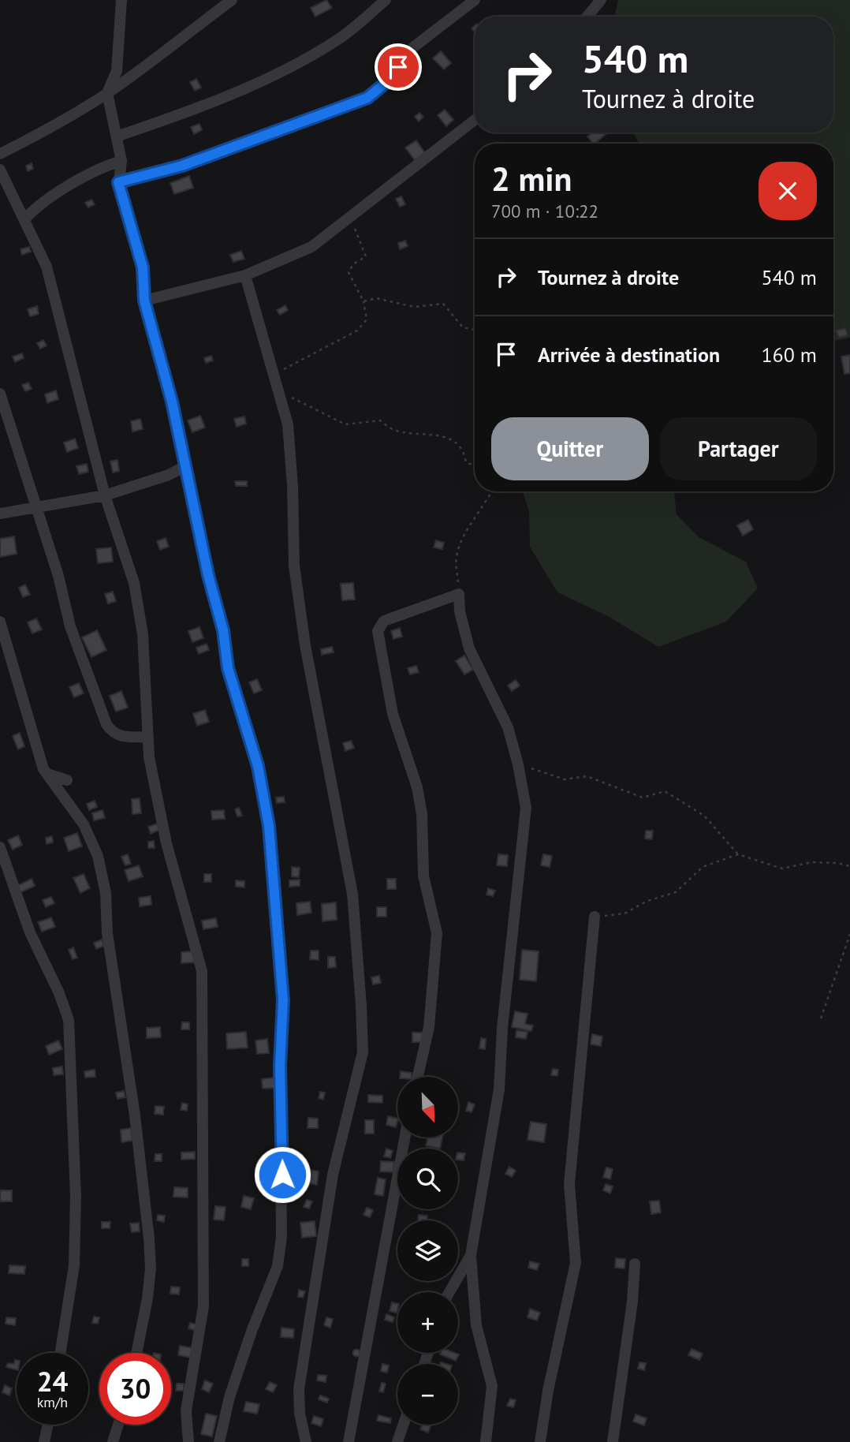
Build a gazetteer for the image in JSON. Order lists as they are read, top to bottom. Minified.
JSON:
{"north":"bottom right","page":{"turn":["540 m","Tournez à droite"],"heading":["2 min","700 m · 10:22"],"list":[{"name":"Tournez à droite","value":"540 m"},{"name":"Arrivée à destination","value":"160 m"}],"buttons":["Quitter","Partager"],"map_buttons":["+","−"],"speed":"24 km/h","limit":"30"}}
